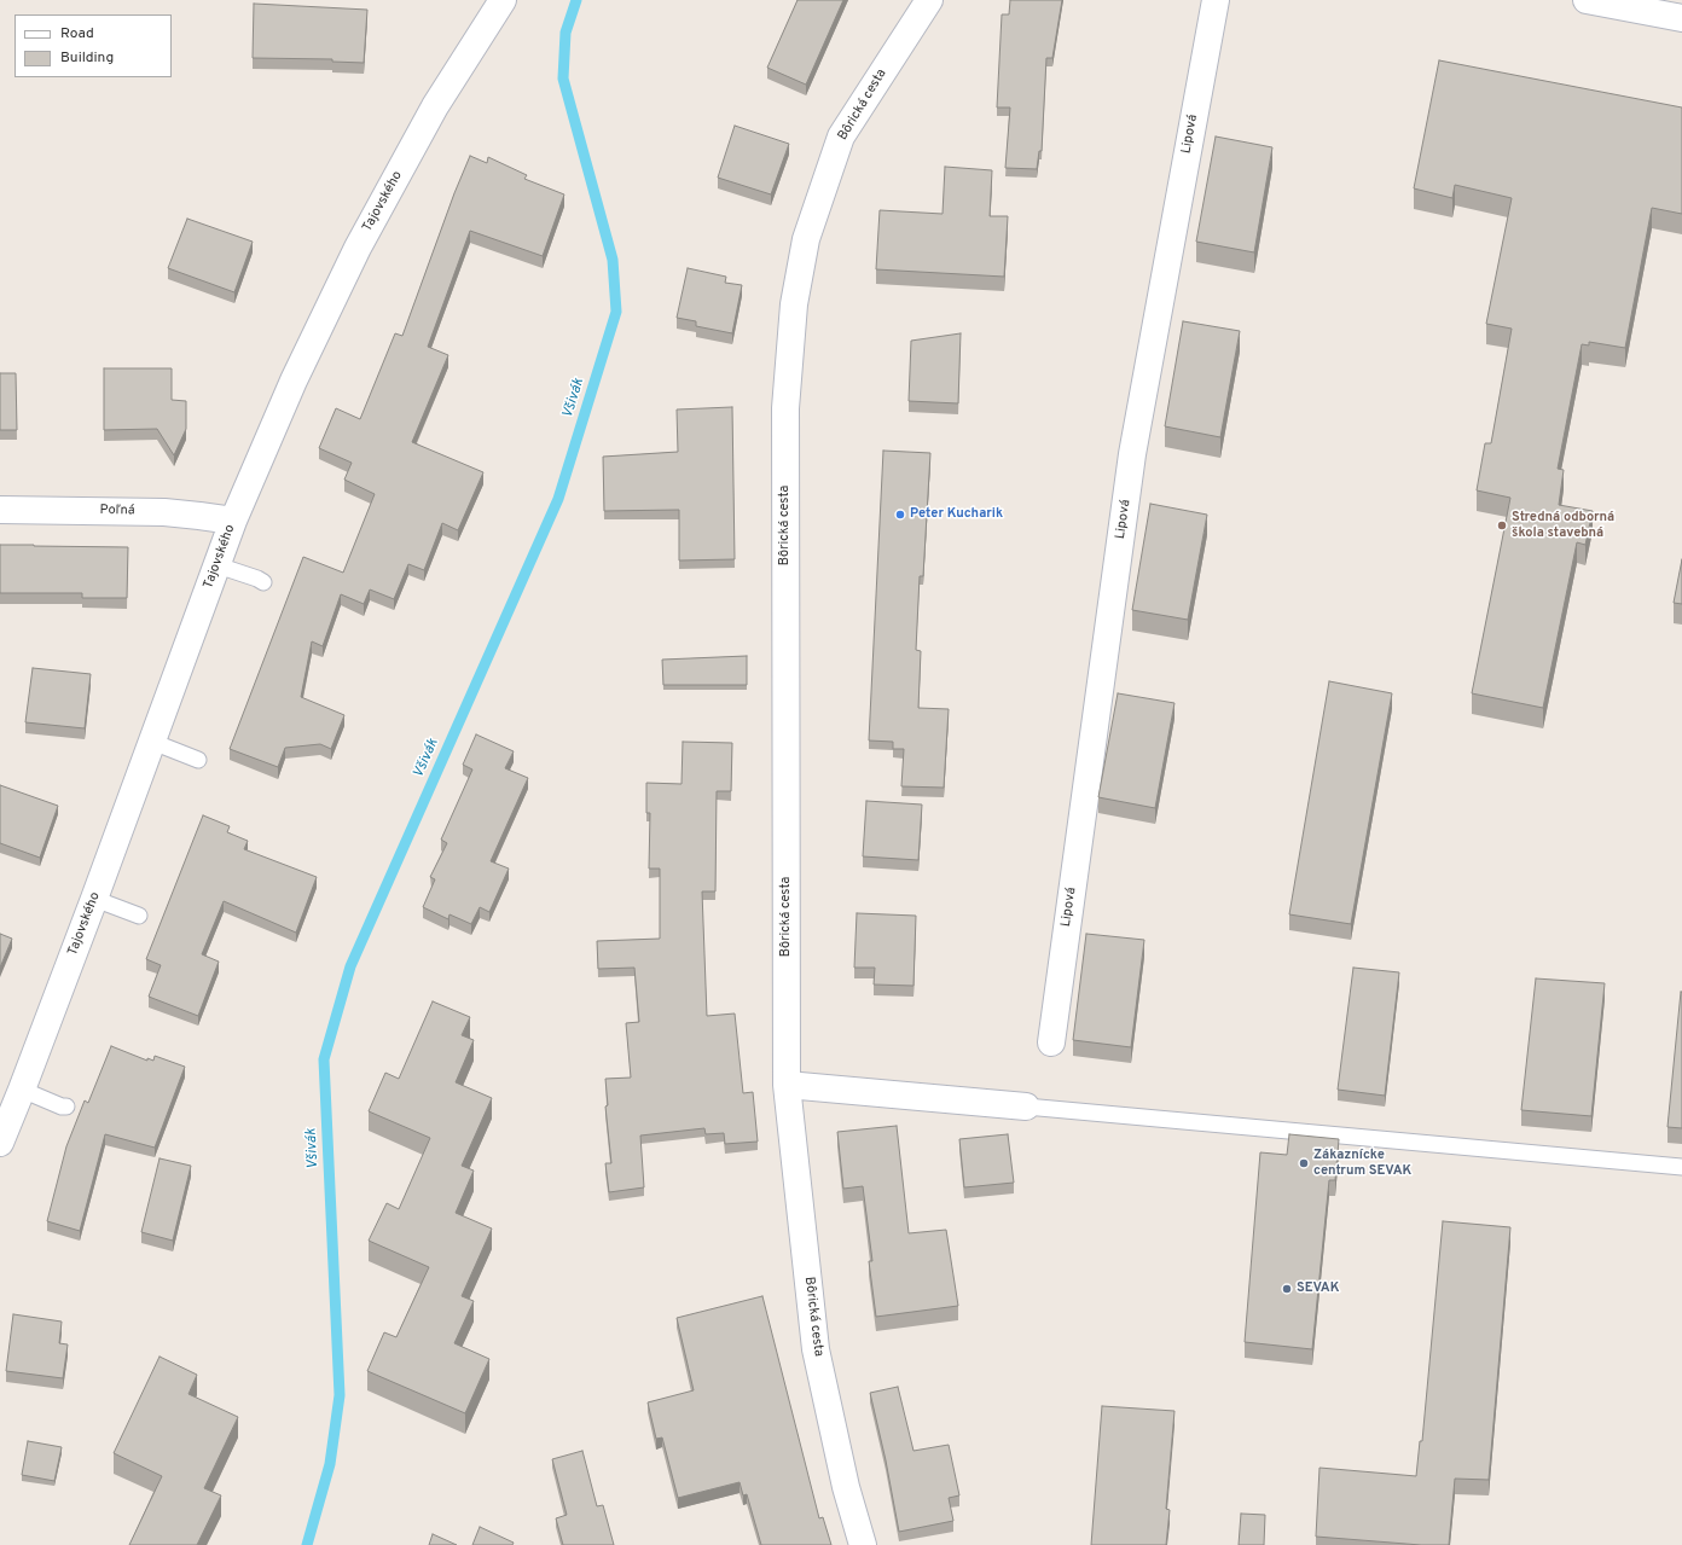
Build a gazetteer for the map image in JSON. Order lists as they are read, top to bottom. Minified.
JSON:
{"streets":{"street":["Bôrická cesta","Lipová","Tajovského","Poľná"]},"crossings":[["Tajovského","Poľná"]],"water":["Všivák"],"places":["Peter Kucharik","Stredná odborná škola stavebná","Zákaznícke centrum SEVAK","SEVAK"],"legend":["Road","Building"]}
